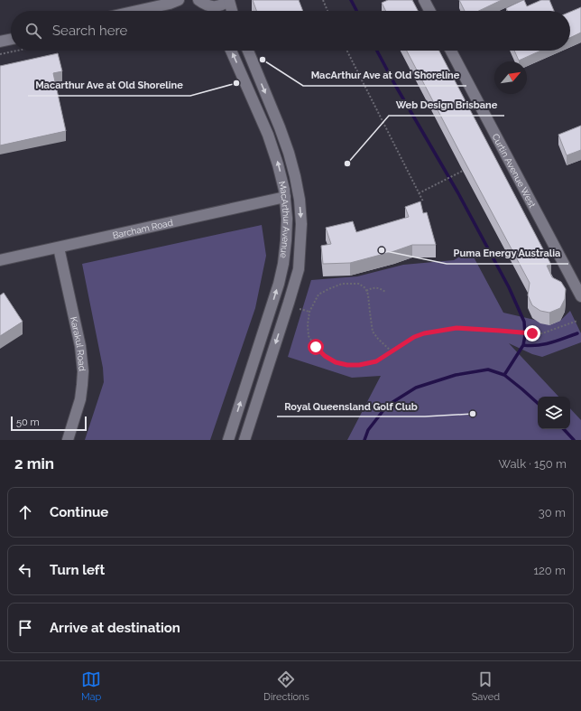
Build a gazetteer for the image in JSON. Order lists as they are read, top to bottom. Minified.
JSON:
{"streets":{"street":["Curtin Avenue West","MacArthur Avenue","Barcham Road","Karakul Road"]},"crossings":[["MacArthur Avenue","Barcham Road"],["Barcham Road","Karakul Road"]],"places":["MacArthur Ave at Old Shoreline","Macarthur Ave at Old Shoreline","Web Design Brisbane","Puma Energy Australia","Royal Queensland Golf Club"],"scale_bar":"50 m","north":"top right","page":{"search":"Search here","scale":"50 m","heading":["2 min","Walk · 150 m"],"list":[["Continue","30 m"],["Turn left","120 m"],"Arrive at destination"],"nav":["Map","Directions","Saved"]}}
